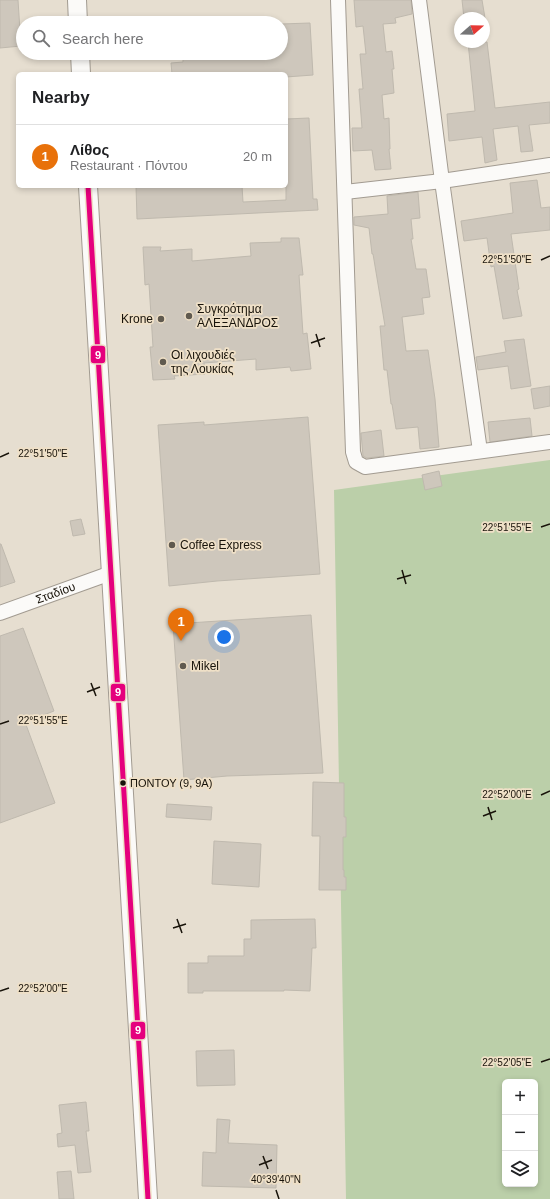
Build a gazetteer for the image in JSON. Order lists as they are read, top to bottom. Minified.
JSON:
{"streets":{"street":["Σταδίου"]},"places":["Συγκρότημα ΑΛΕΞΑΝΔΡΟΣ","Krone","Οι λιχουδιές της Λουκίας","Coffee Express","Mikel","ΠΟΝΤΟΥ (9, 9Α)"],"lines":["transit line 9"],"north":"right","page":{"search":"Search here","heading":"Nearby","list":[{"mark":"1","name":"Λίθος","note":"Restaurant · Πόντου","value":"20 m"}],"pins":"1","map_buttons":["+","−"]},"coordinates":["22°51'50\"E","22°51'55\"E","22°52'00\"E","22°52'05\"E","40°39'40\"N"]}
